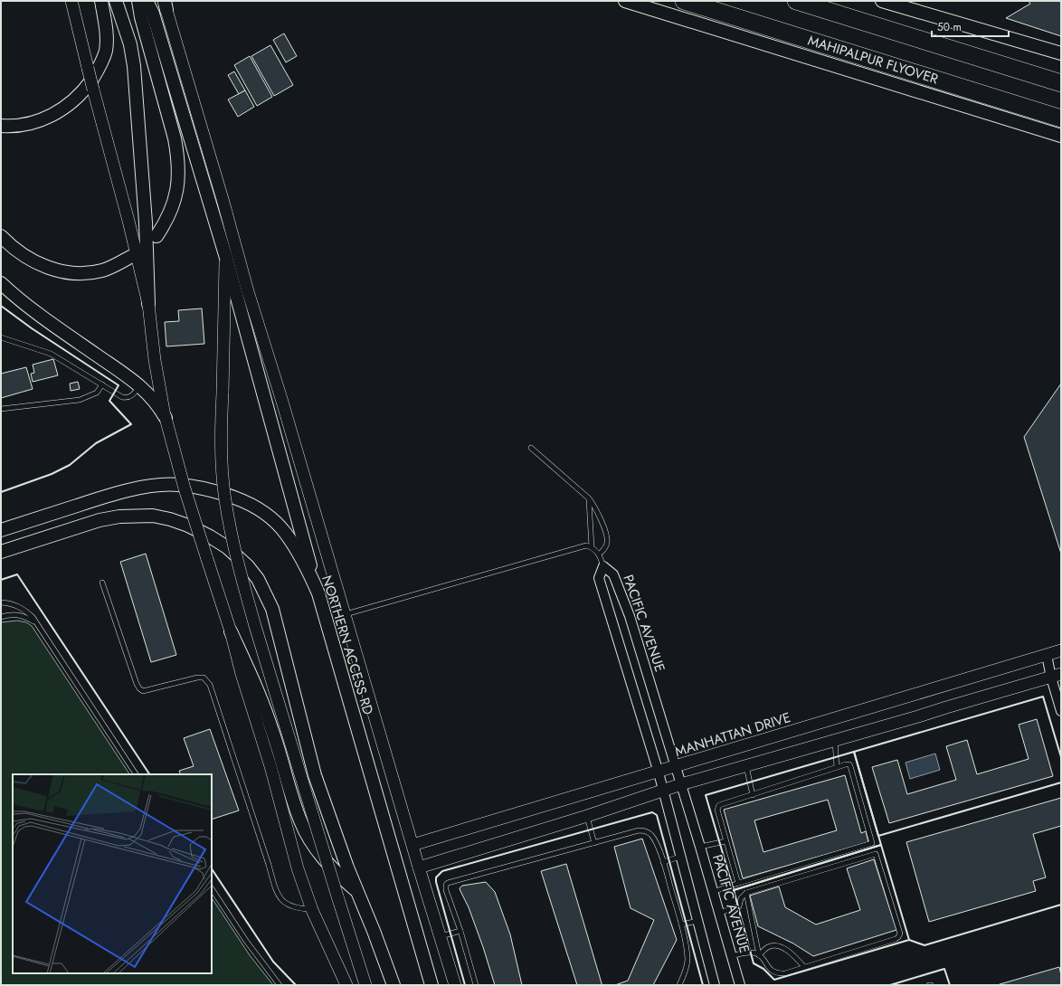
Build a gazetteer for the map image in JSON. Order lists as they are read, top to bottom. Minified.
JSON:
{"streets":{"highway":["MAHIPALPUR FLYOVER"],"main road":["NORTHERN ACCESS RD"],"street":["PACIFIC AVENUE","MANHATTAN DRIVE"]},"crossings":[["PACIFIC AVENUE","MANHATTAN DRIVE"]],"scale_bar":"50 m"}
